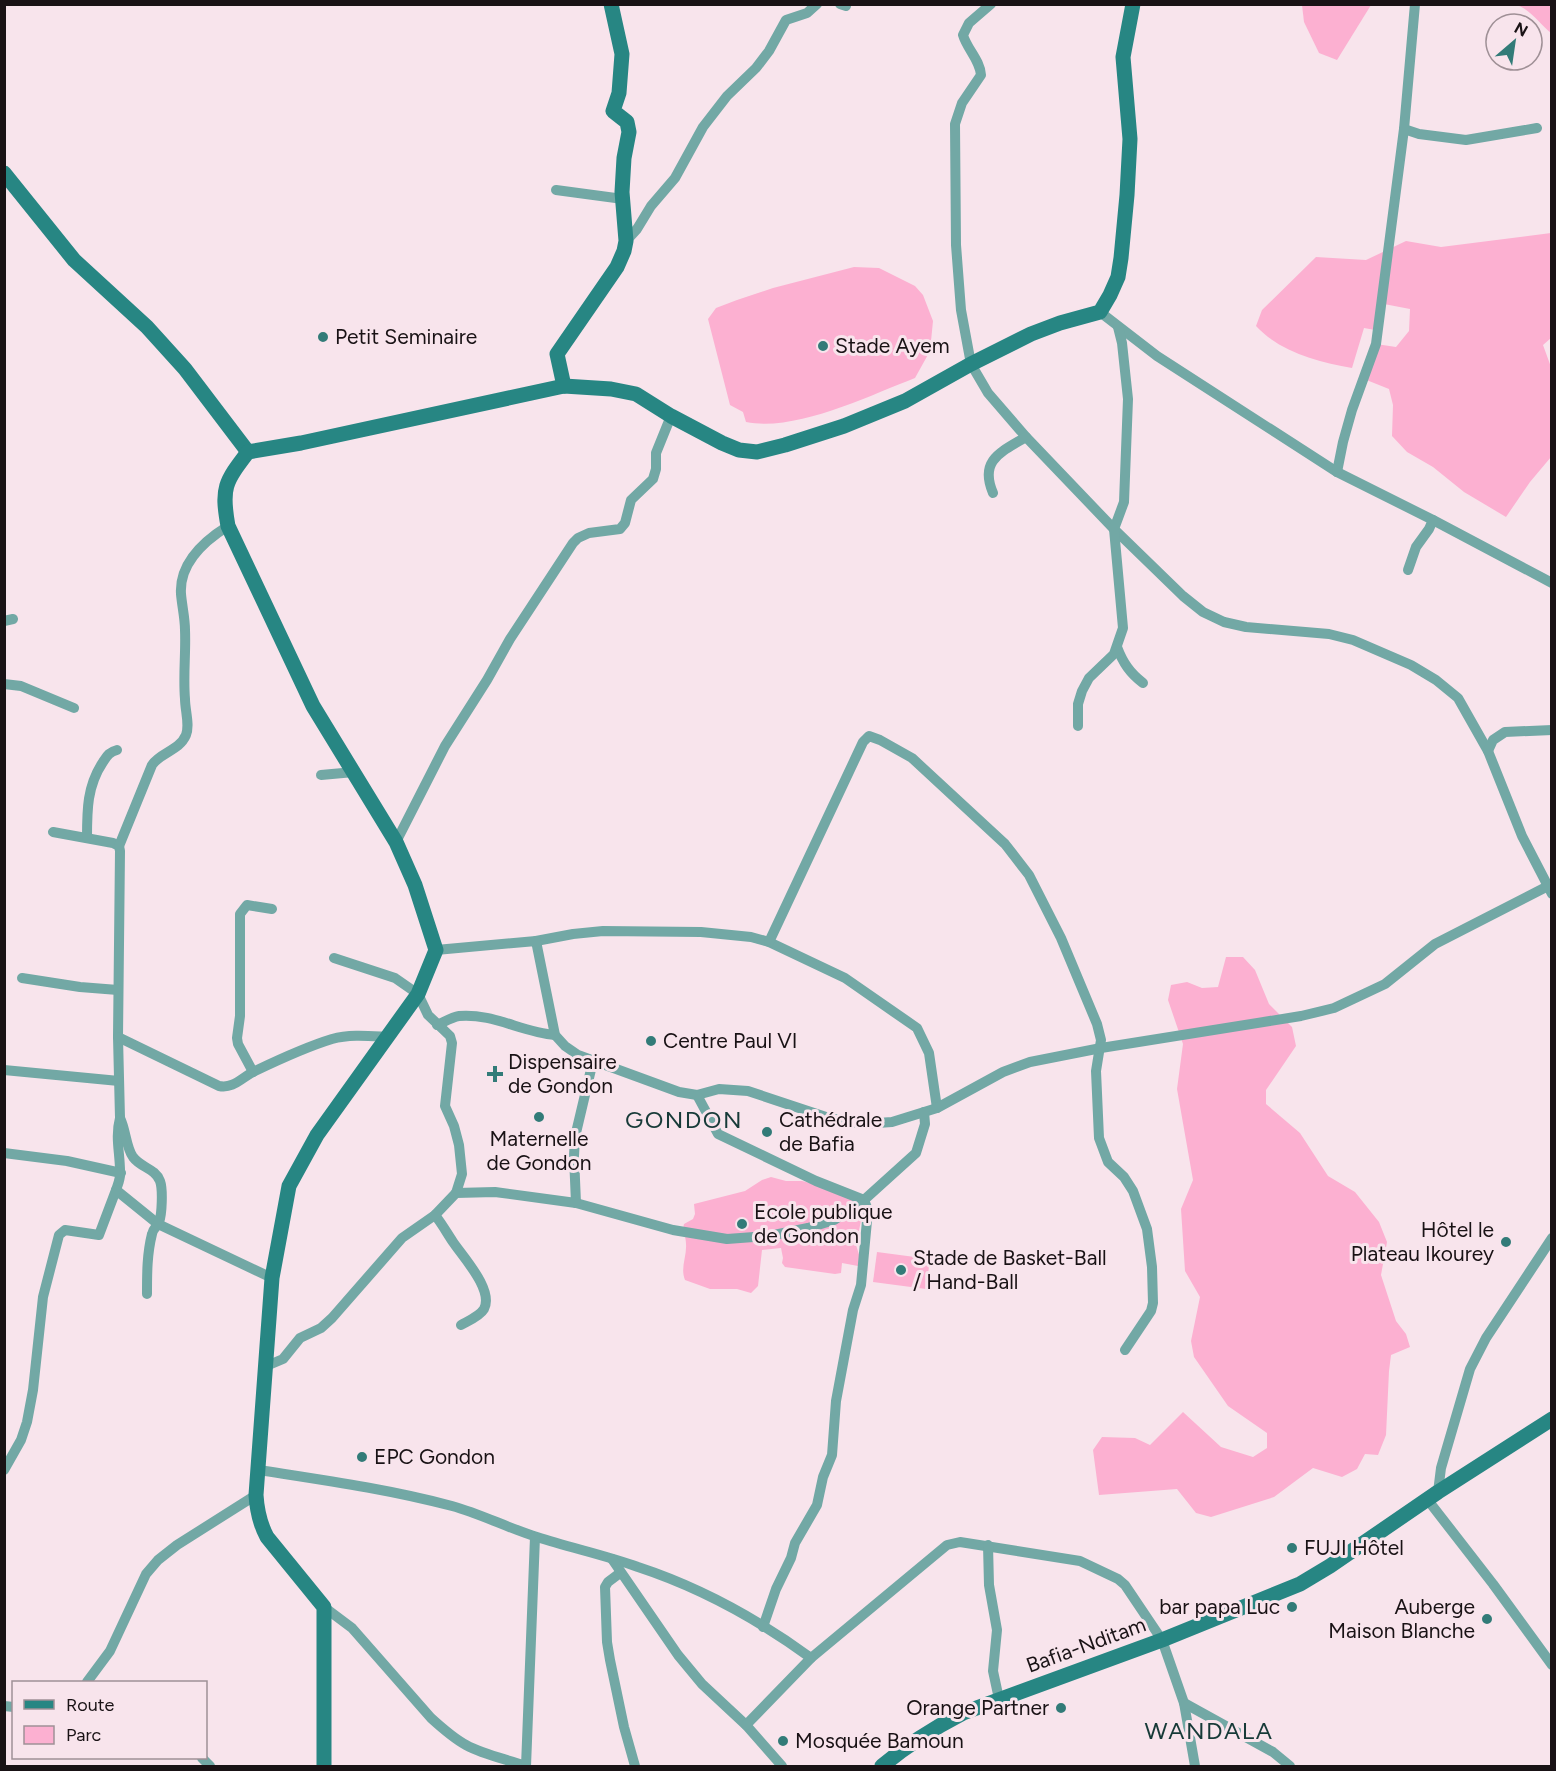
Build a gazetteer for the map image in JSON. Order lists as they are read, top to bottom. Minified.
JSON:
{"streets":{"street":["Bafia-Nditam"]},"districts":["GONDON","WANDALA"],"places":{"other":["Petit Seminaire","Stade Ayem","Centre Paul VI","Maternelle de Gondon","Cathédrale de Bafia","Ecole publique de Gondon","Hôtel le Plateau Ikourey","Stade de Basket-Ball / Hand-Ball","EPC Gondon","FUJI Hôtel","bar papa Luc","Auberge Maison Blanche","Orange Partner","Mosquée Bamoun"],"health":["Dispensaire de Gondon"]},"legend":["Route","Parc"],"north":"top right"}
